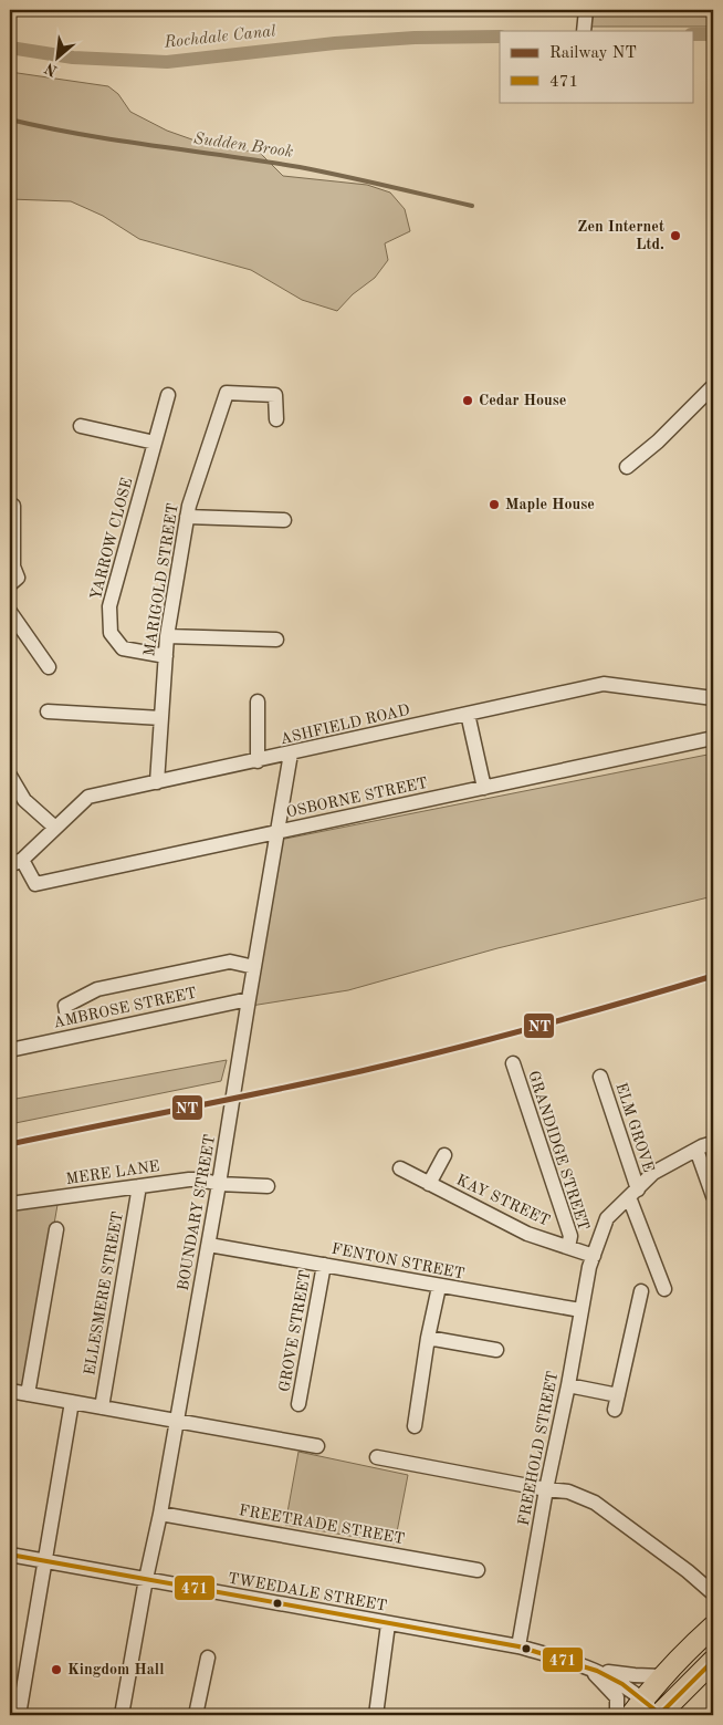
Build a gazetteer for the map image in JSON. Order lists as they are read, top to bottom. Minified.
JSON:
{"streets":{"street":["YARROW CLOSE","MARIGOLD STREET","ASHFIELD ROAD","OSBORNE STREET","AMBROSE STREET","ELM GROVE","GRANDIDGE STREET","MERE LANE","KAY STREET","BOUNDARY STREET","FENTON STREET","ELLESMERE STREET","GROVE STREET","FREEHOLD STREET","FREETRADE STREET","TWEEDALE STREET"]},"crossings":[["YARROW CLOSE","MARIGOLD STREET"],["MARIGOLD STREET","ASHFIELD ROAD"],["ASHFIELD ROAD","OSBORNE STREET"],["ASHFIELD ROAD","BOUNDARY STREET"],["OSBORNE STREET","BOUNDARY STREET"],["AMBROSE STREET","BOUNDARY STREET"],["ELM GROVE","FREEHOLD STREET"],["GRANDIDGE STREET","KAY STREET"],["MERE LANE","BOUNDARY STREET"],["MERE LANE","ELLESMERE STREET"],["KAY STREET","FREEHOLD STREET"],["BOUNDARY STREET","FENTON STREET"],["BOUNDARY STREET","FREETRADE STREET"],["BOUNDARY STREET","TWEEDALE STREET"],["FENTON STREET","GROVE STREET"],["FENTON STREET","FREEHOLD STREET"],["FREEHOLD STREET","TWEEDALE STREET"]],"water":["Rochdale Canal","Sudden Brook"],"places":["Zen Internet Ltd.","Cedar House","Maple House","Kingdom Hall"],"lines":["rail line NT","transit line 471"],"legend":["Railway NT","471"],"north":"bottom left"}
